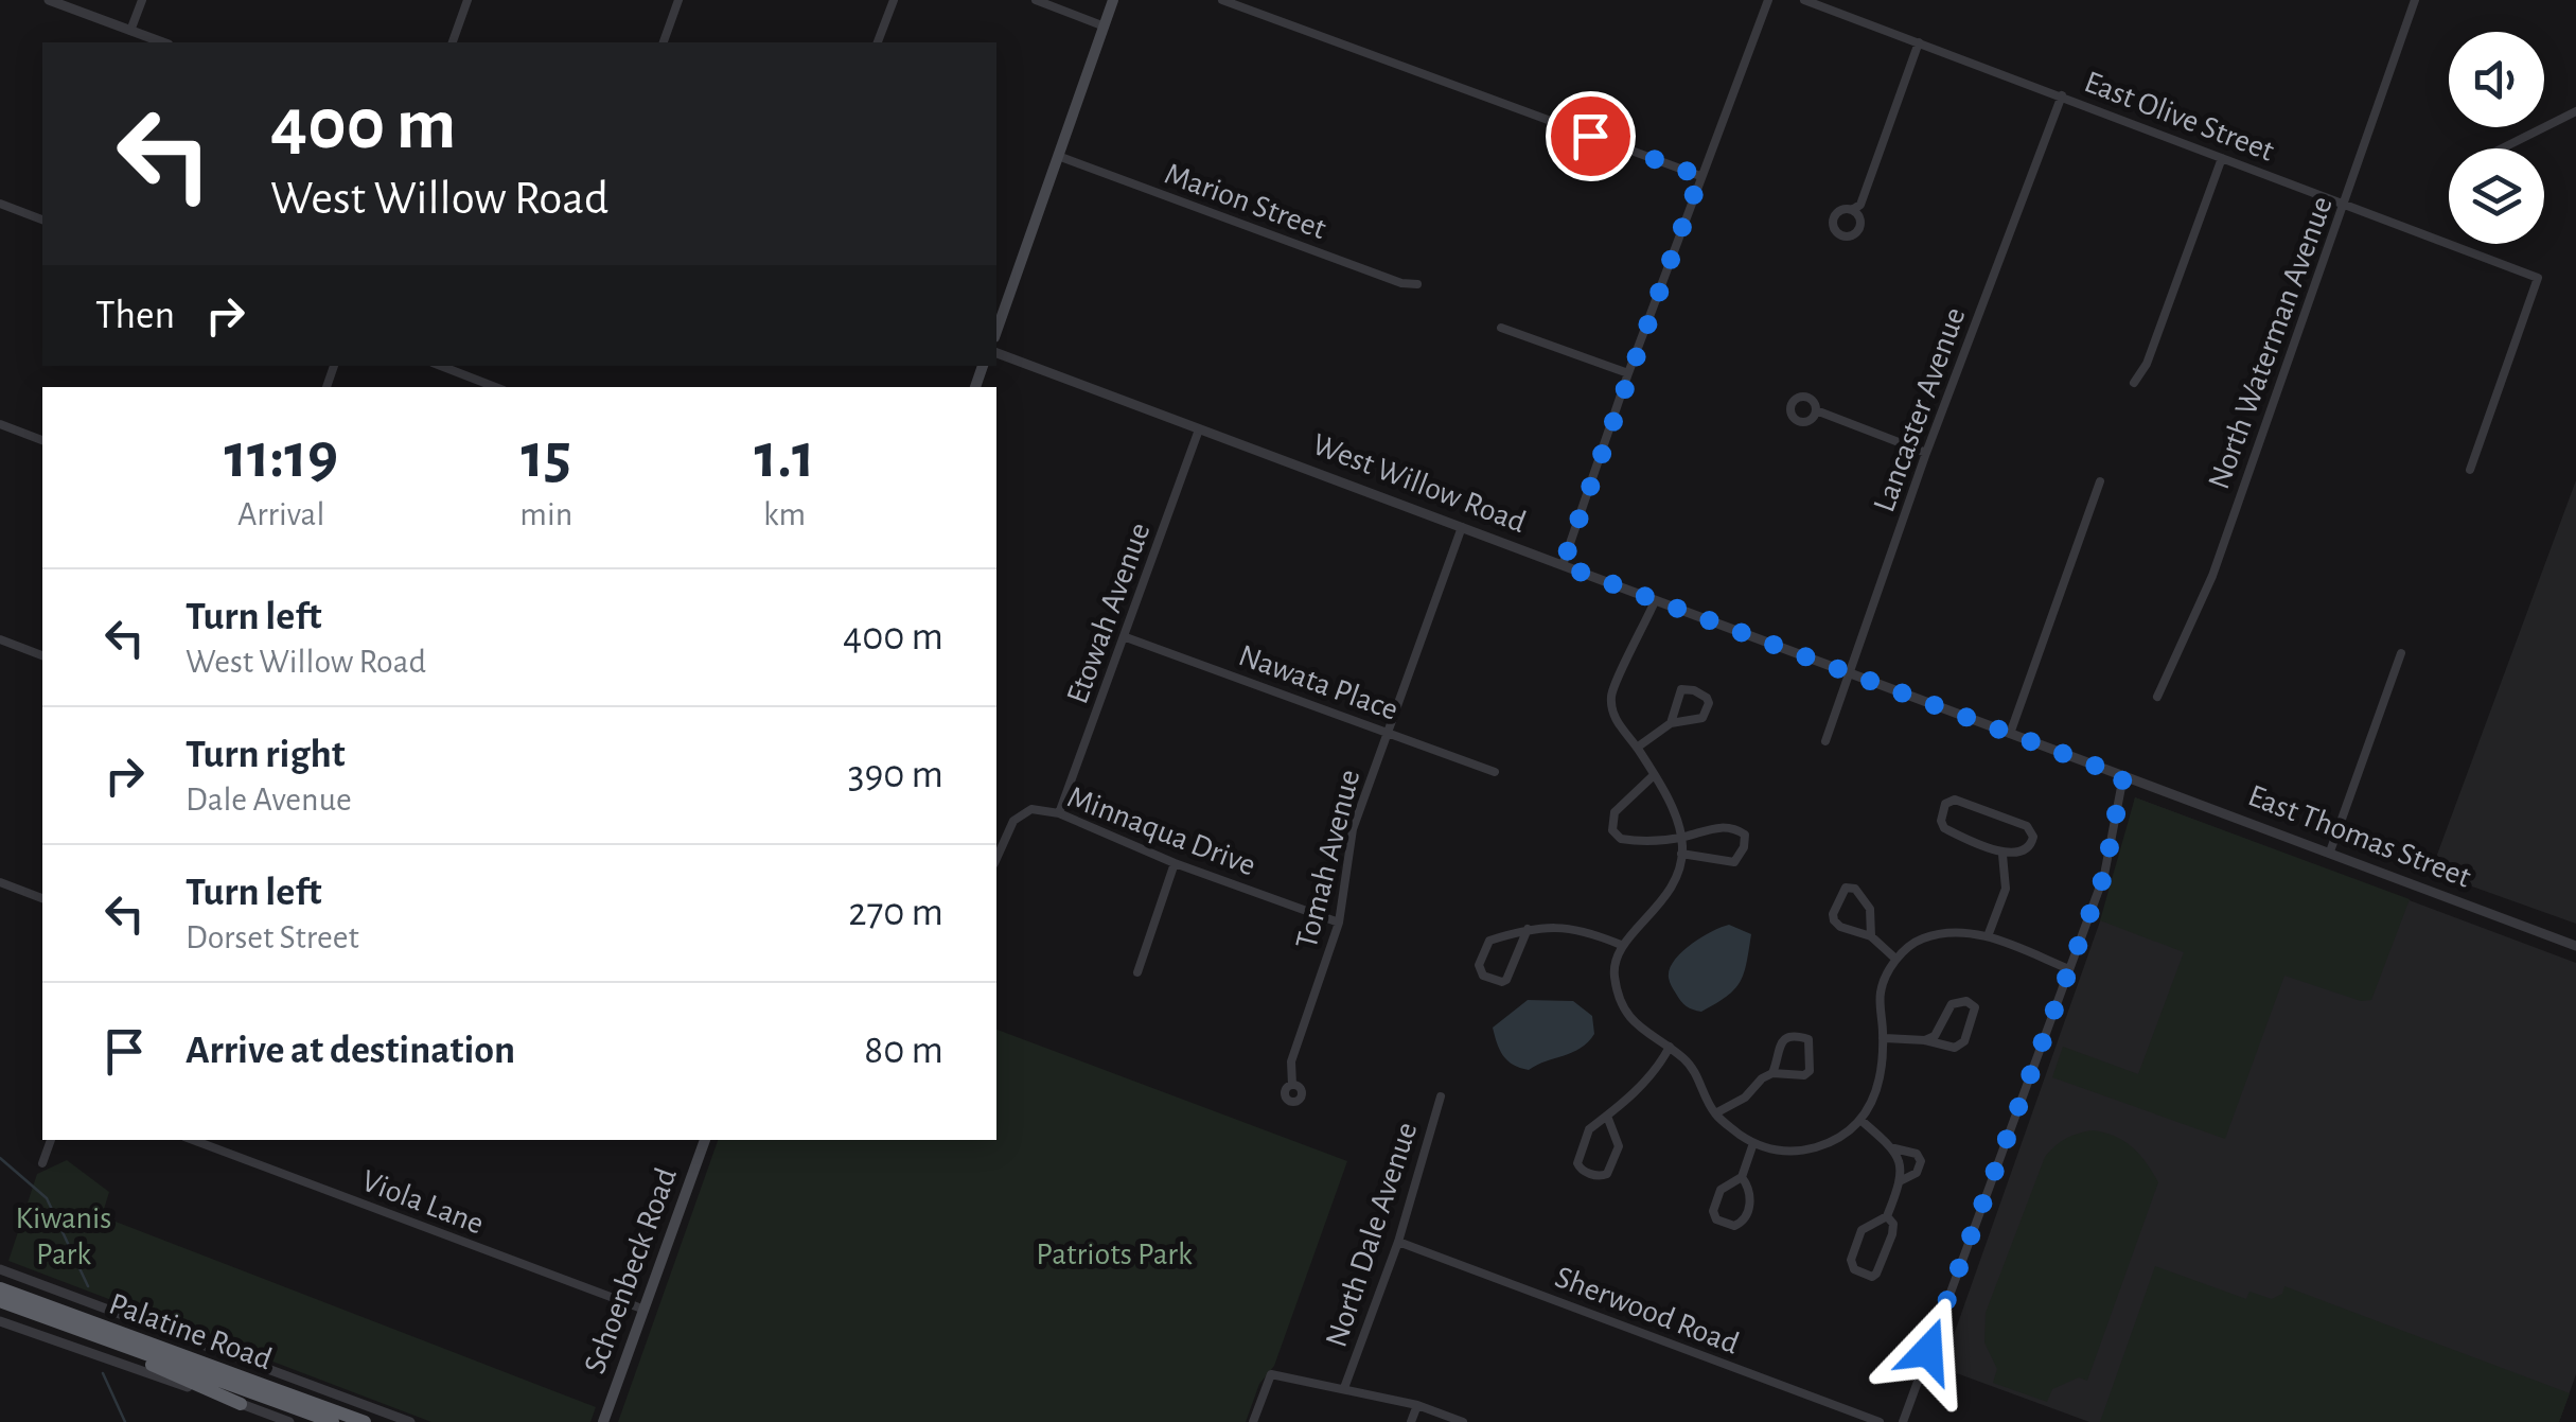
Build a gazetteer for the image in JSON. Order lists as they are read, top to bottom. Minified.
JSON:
{"streets":{"highway":["Palatine Road"],"main road":["Schoenbeck Road"],"street":["East Olive Street","Marion Street","North Waterman Avenue","Lancaster Avenue","West Willow Road","Etowah Avenue","Nawata Place","Minnaqua Drive","East Thomas Street","Tomah Avenue","Viola Lane","North Dale Avenue","Sherwood Road"]},"crossings":[["East Olive Street","North Waterman Avenue"],["East Olive Street","Lancaster Avenue"],["Lancaster Avenue","West Willow Road"],["West Willow Road","Etowah Avenue"],["West Willow Road","East Thomas Street"],["West Willow Road","Tomah Avenue"],["Etowah Avenue","Nawata Place"],["Etowah Avenue","Minnaqua Drive"],["Nawata Place","Tomah Avenue"],["Minnaqua Drive","Tomah Avenue"],["Viola Lane","Schoenbeck Road"],["North Dale Avenue","Sherwood Road"]],"parks":["Kiwanis Park","Patriots Park"],"page":{"turn":["400 m","West Willow Road"],"then":"Then","eta":["11:19","Arrival","15","min","1.1","km"],"list":[{"name":"Turn left","note":"West Willow Road","value":"400 m"},{"name":"Turn right","note":"Dale Avenue","value":"390 m"},{"name":"Turn left","note":"Dorset Street","value":"270 m"},{"name":"Arrive at destination","value":"80 m"}]}}
